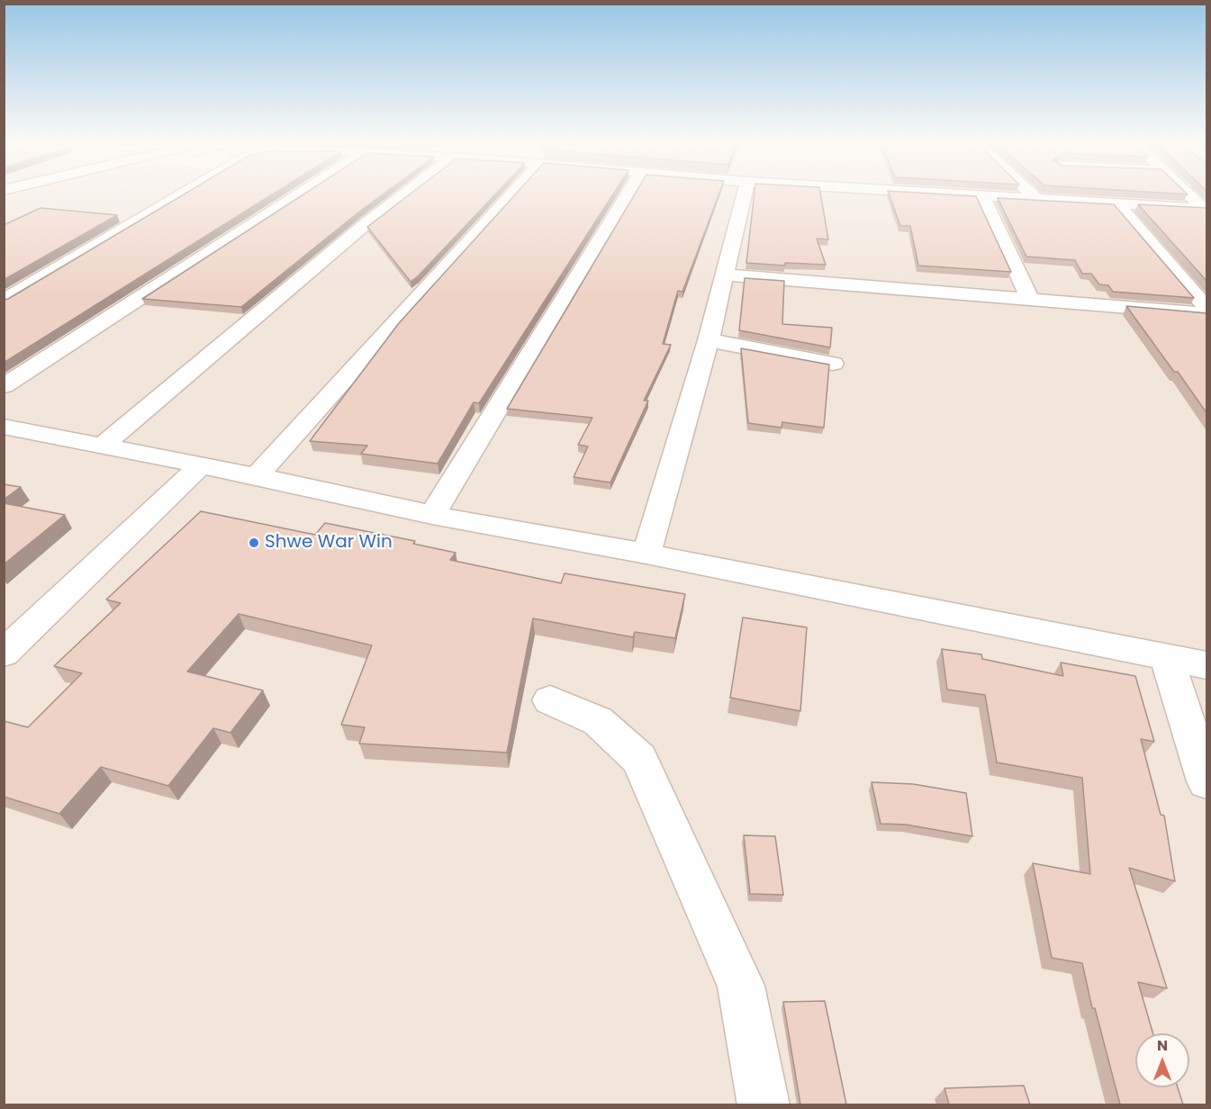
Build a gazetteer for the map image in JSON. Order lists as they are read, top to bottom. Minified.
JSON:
{"places":["Shwe War Win"],"north":"top"}
